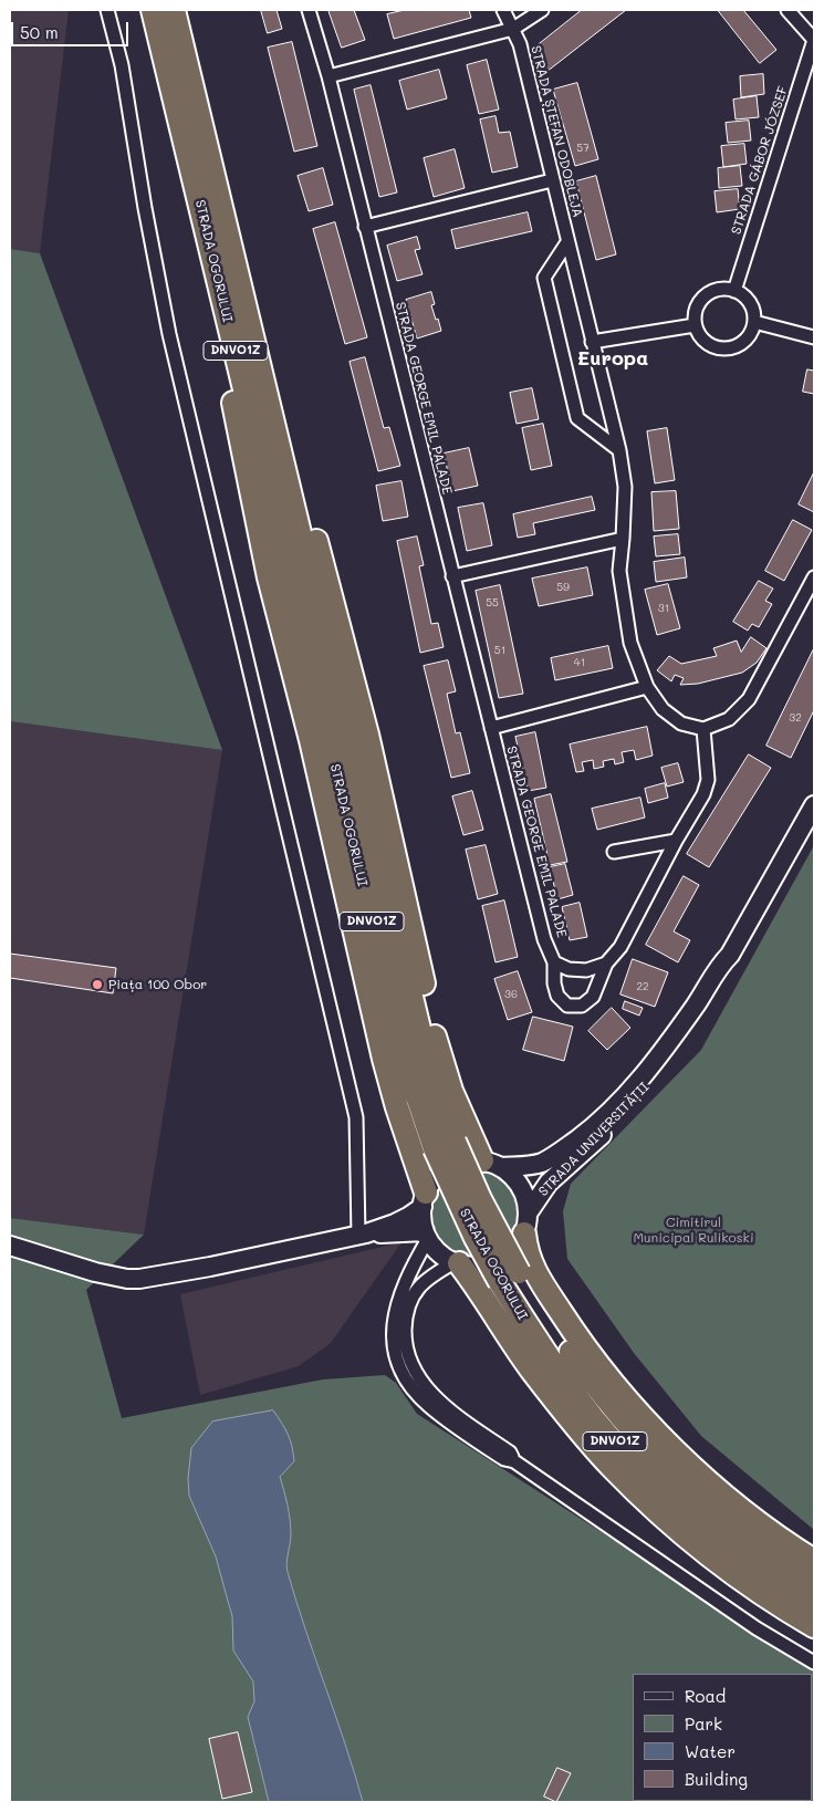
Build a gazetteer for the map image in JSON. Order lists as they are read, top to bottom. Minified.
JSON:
{"streets":{"highway":["STRADA OGORULUI","DNVO1Z"],"main road":["STRADA UNIVERSITĂȚII"],"street":["STRADA ȘTEFAN ODOBLEJA","STRADA GÁBOR JÓZSEF","STRADA GEORGE EMIL PALADE"]},"crossings":[["STRADA ȘTEFAN ODOBLEJA","STRADA GEORGE EMIL PALADE"]],"districts":["Europa"],"parks":["Cimitirul Municipal Rulikoski"],"places":["Piața 100 Obor"],"house_numbers":["57","59","55","31","51","41","32","22","36"],"legend":["Road","Park","Water","Building"],"scale_bar":"50 m"}
